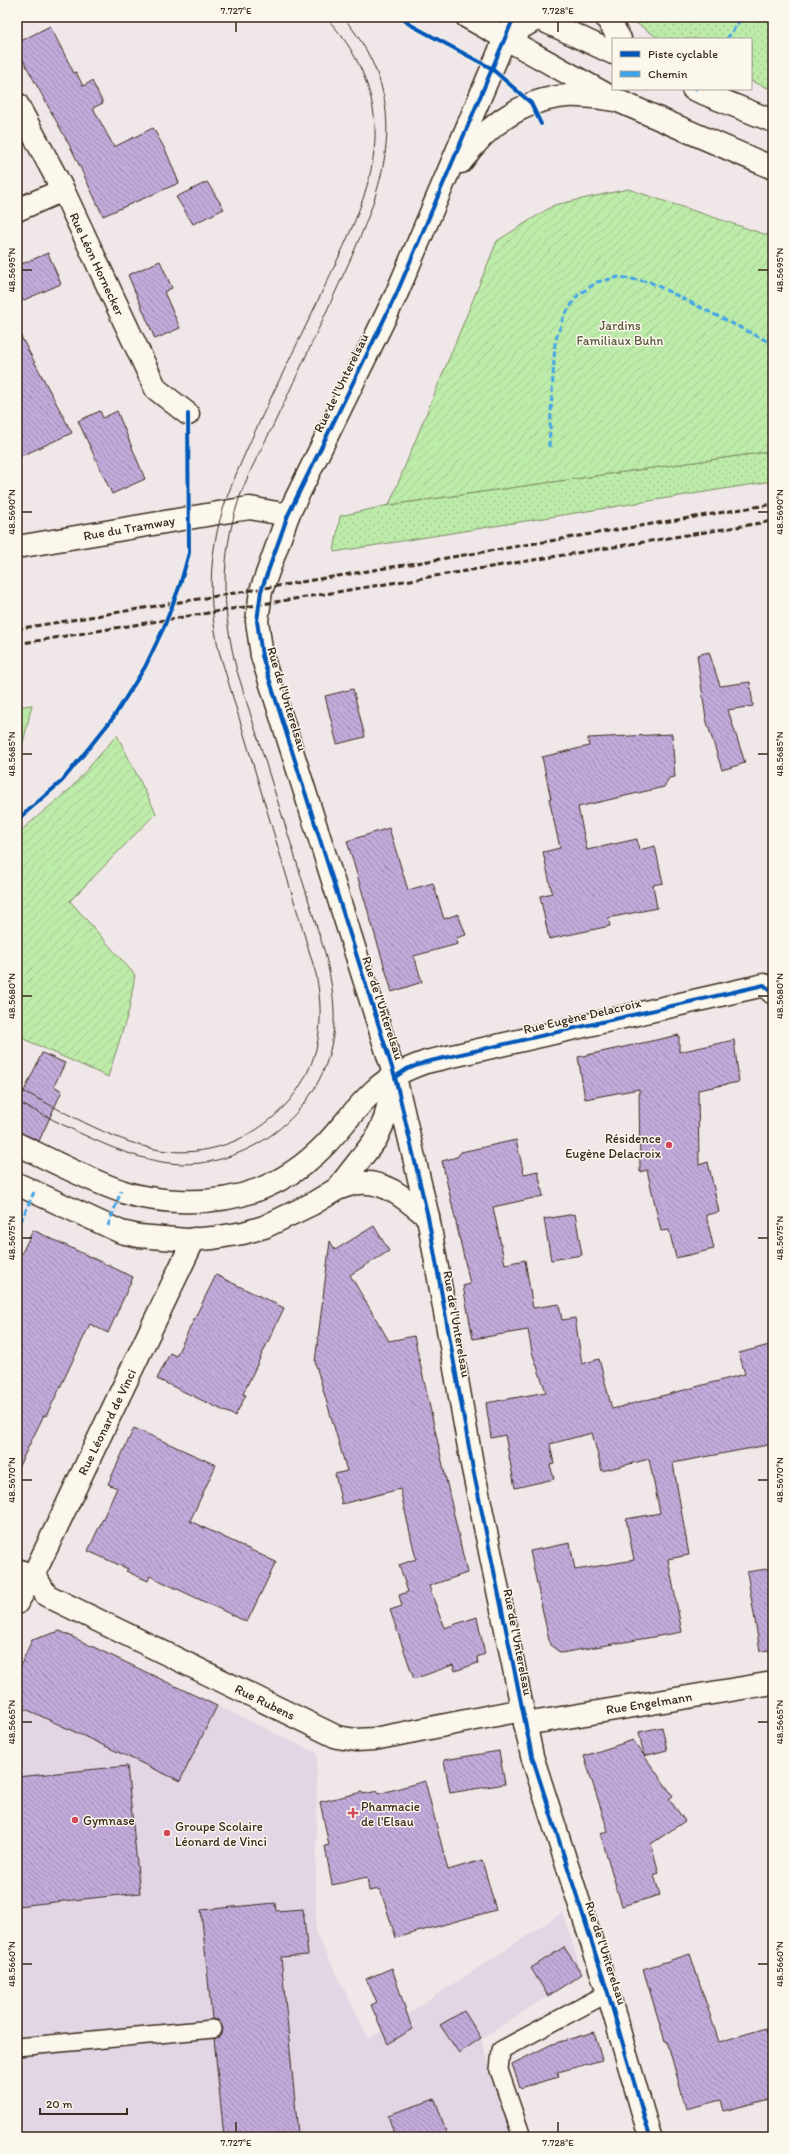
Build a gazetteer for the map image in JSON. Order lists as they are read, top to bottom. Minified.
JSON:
{"streets":{"main road":["Rue Léon Hornecker","Rue de l'Unterelsau","Rue du Tramway","Rue Eugène Delacroix","Rue Léonard de Vinci","Rue Rubens","Rue Engelmann"]},"crossings":[["Rue de l'Unterelsau","Rue du Tramway"],["Rue de l'Unterelsau","Rue Eugène Delacroix"],["Rue de l'Unterelsau","Rue Rubens"],["Rue de l'Unterelsau","Rue Engelmann"],["Rue Léonard de Vinci","Rue Rubens"],["Rue Rubens","Rue Engelmann"]],"parks":["Jardins Familiaux Buhn"],"places":{"other":["Résidence Eugène Delacroix","Gymnase","Groupe Scolaire Léonard de Vinci"],"health":["Pharmacie de l'Elsau"]},"legend":["Piste cyclable","Chemin"],"scale_bar":"20 m","coordinates":["7.727°E","7.728°E","48.5695°N","48.5690°N","48.5685°N","48.5680°N","48.5675°N","48.5670°N","48.5665°N","48.5660°N"]}
